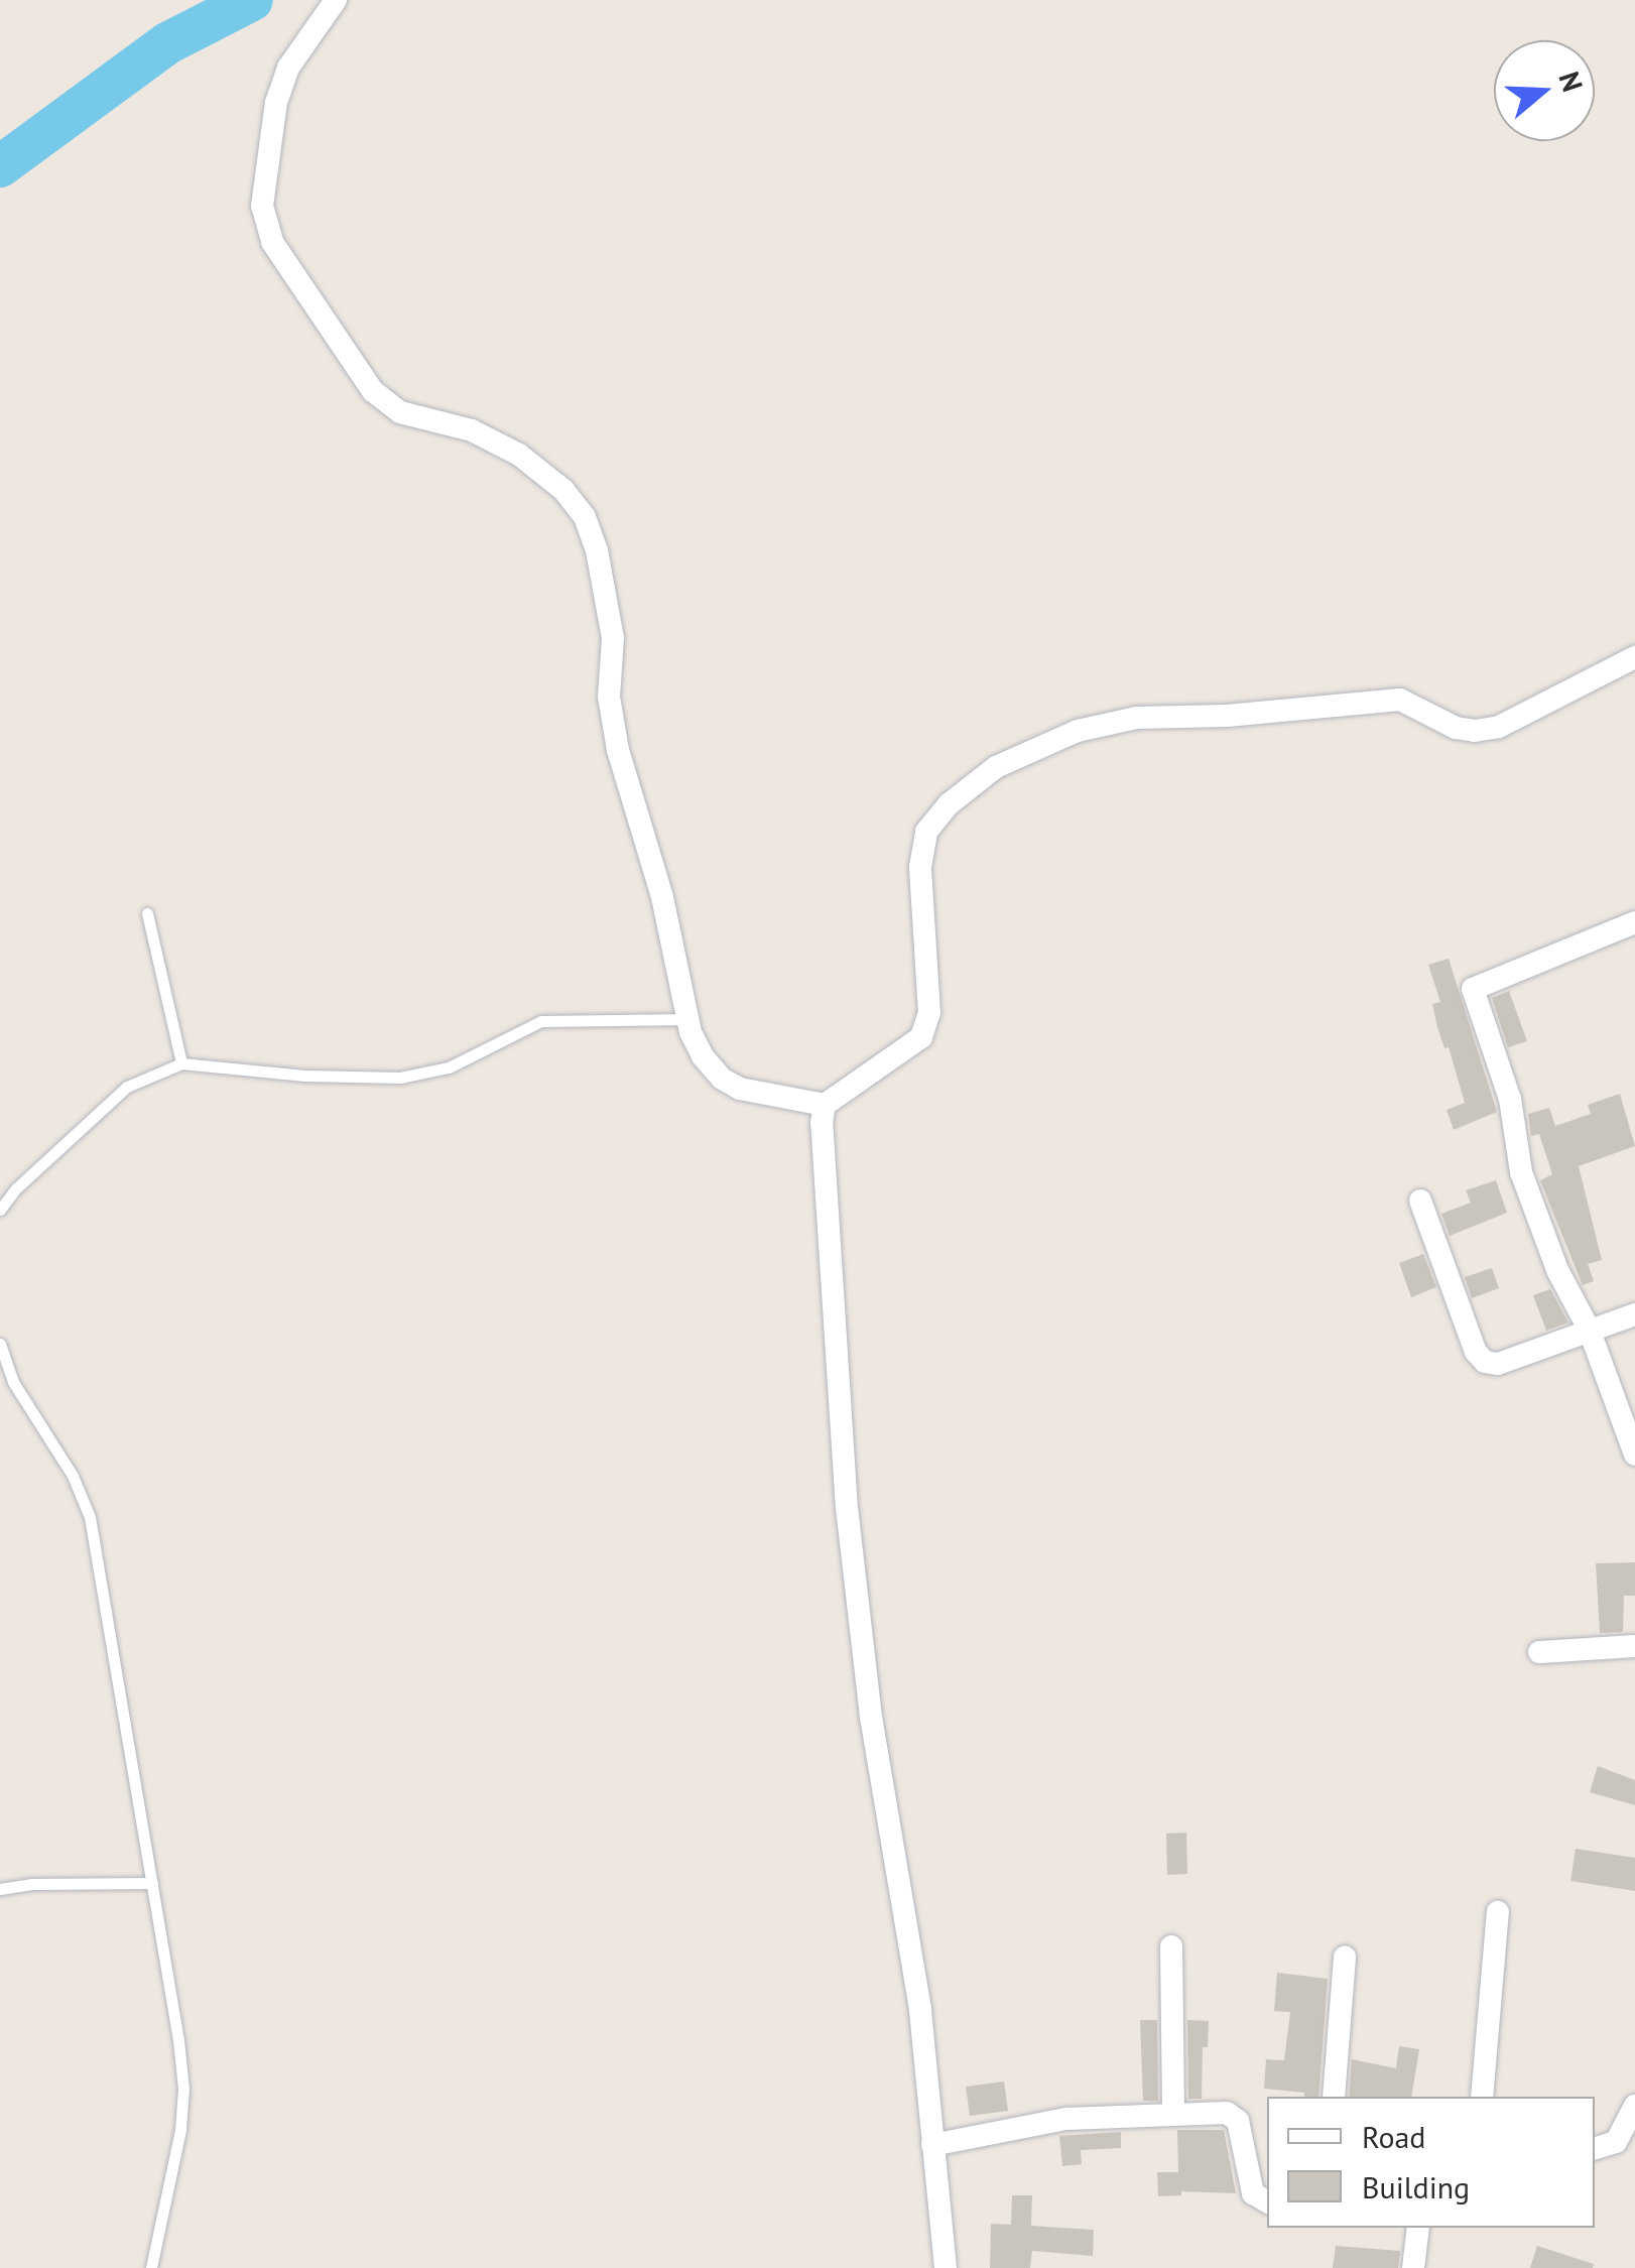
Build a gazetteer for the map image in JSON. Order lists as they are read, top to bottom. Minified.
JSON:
{"legend":["Road","Building"],"north":"right"}
